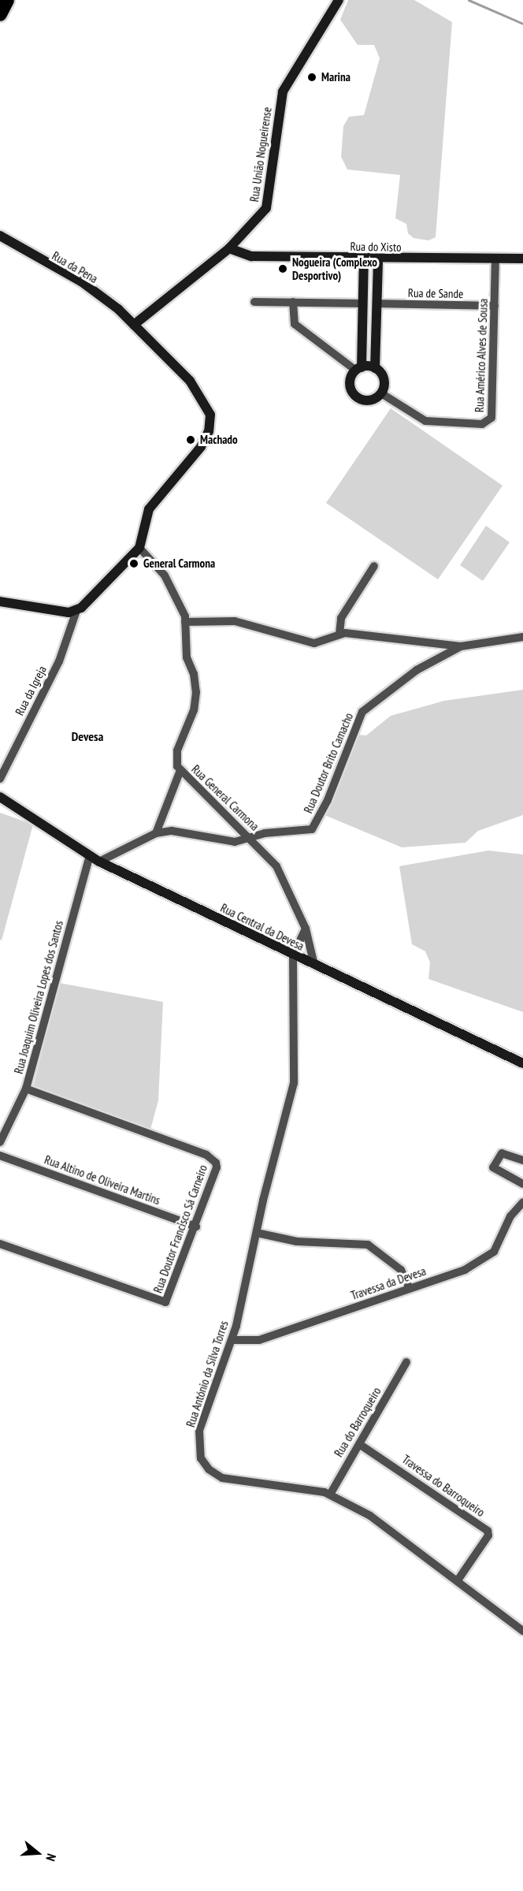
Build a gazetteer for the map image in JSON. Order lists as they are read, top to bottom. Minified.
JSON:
{"streets":{"street":["Rua União Nogueirense","Rua do Xisto","Rua da Pena","Rua de Sande","Rua Américo Alves de Sousa","Rua da Igreja","Rua Doutor Brito Camacho","Rua General Carmona","Rua Central da Devesa","Rua Joaquim Oliveira Lopes dos Santos","Rua Altino de Oliveira Martins","Rua Doutor Francisco Sá Carneiro","Travessa da Devesa","Rua António da Silva Torres","Rua do Barroqueiro","Travessa do Barroqueiro"]},"crossings":[["Rua União Nogueirense","Rua do Xisto"],["Rua União Nogueirense","Rua da Pena"],["Rua do Xisto","Rua Américo Alves de Sousa"],["Rua da Pena","Rua General Carmona"],["Rua de Sande","Rua Américo Alves de Sousa"],["Rua Doutor Brito Camacho","Rua General Carmona"],["Rua General Carmona","Rua Central da Devesa"],["Rua Central da Devesa","Rua Joaquim Oliveira Lopes dos Santos"],["Rua Central da Devesa","Rua António da Silva Torres"],["Rua Joaquim Oliveira Lopes dos Santos","Rua Doutor Francisco Sá Carneiro"],["Rua Altino de Oliveira Martins","Rua Doutor Francisco Sá Carneiro"],["Travessa da Devesa","Rua António da Silva Torres"],["Rua António da Silva Torres","Rua do Barroqueiro"],["Rua António da Silva Torres","Travessa do Barroqueiro"],["Rua do Barroqueiro","Travessa do Barroqueiro"]],"districts":["Devesa"],"places":["Marina","Nogueira (Complexo Desportivo)","Machado","General Carmona"],"north":"right"}
